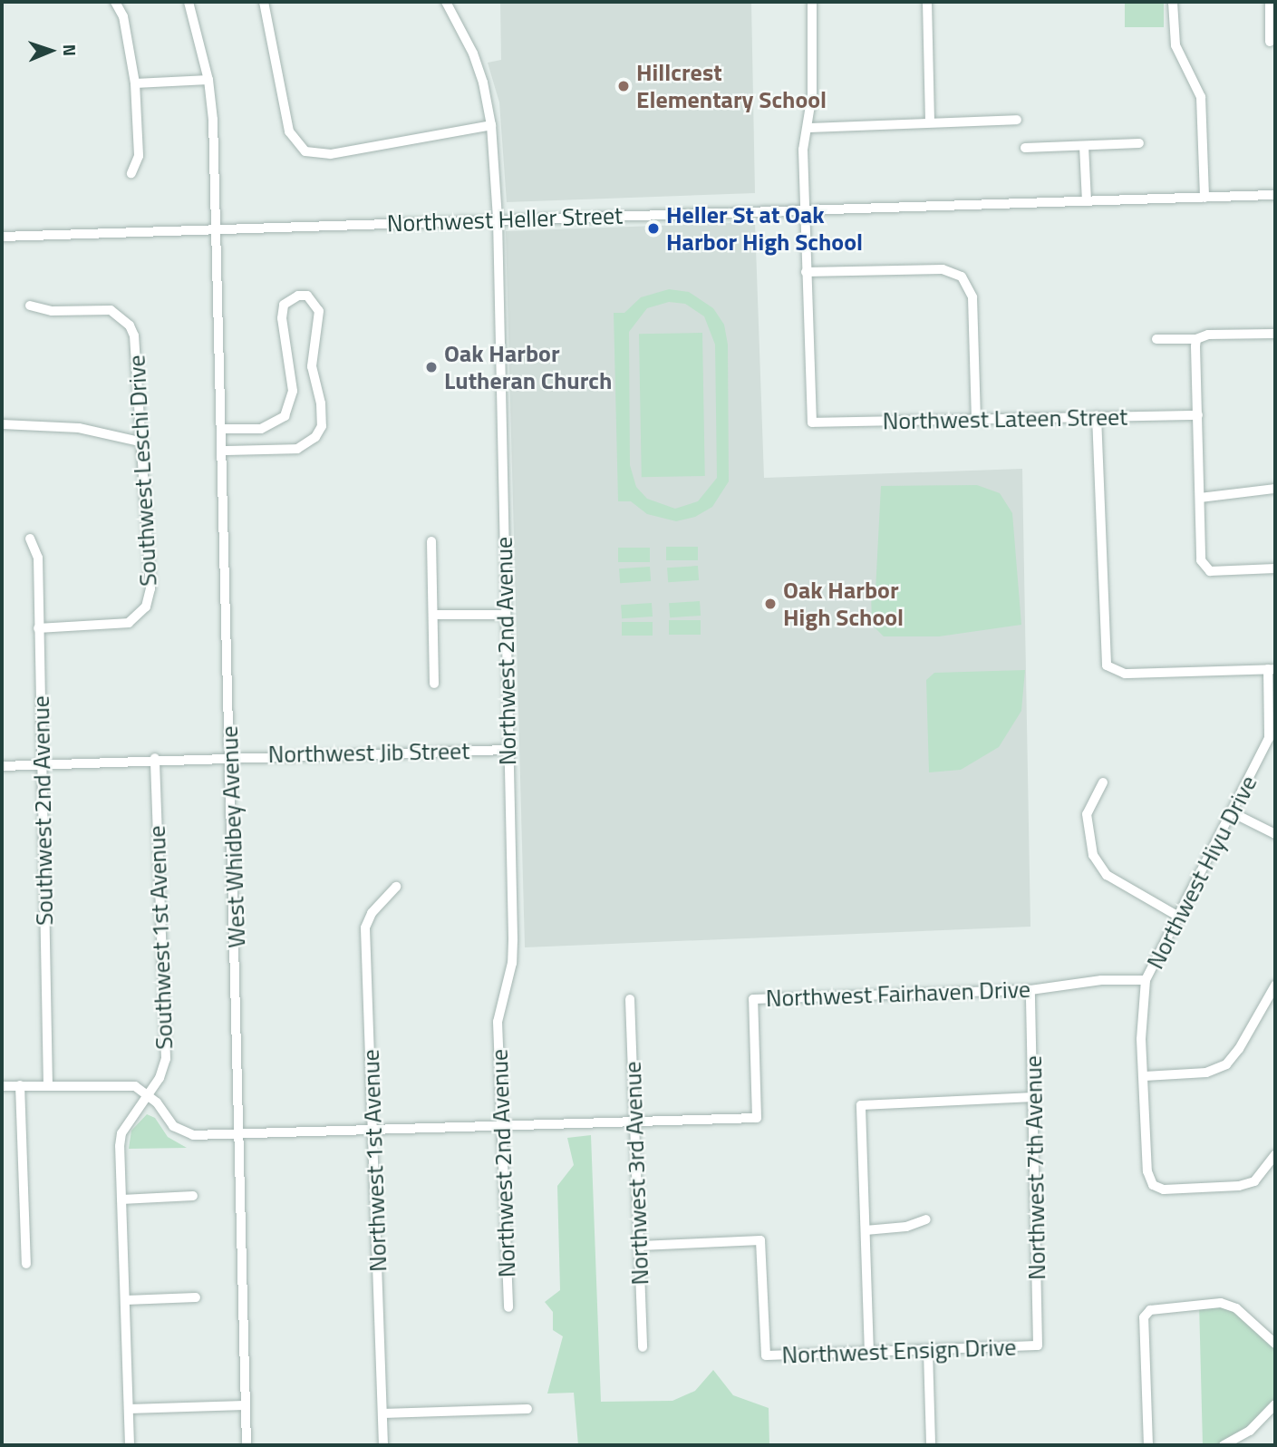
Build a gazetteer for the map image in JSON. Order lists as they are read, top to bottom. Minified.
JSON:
{"streets":{"street":["Northwest Heller Street","Northwest Lateen Street","Southwest Leschi Drive","Northwest 2nd Avenue","Northwest Jib Street","Southwest 2nd Avenue","West Whidbey Avenue","Northwest Hiyu Drive","Southwest 1st Avenue","Northwest Fairhaven Drive","Northwest 1st Avenue","Northwest 7th Avenue","Northwest 3rd Avenue","Northwest Ensign Drive"]},"crossings":[["Northwest Heller Street","Northwest 2nd Avenue"],["Northwest Heller Street","West Whidbey Avenue"],["Southwest Leschi Drive","Southwest 2nd Avenue"],["Northwest 2nd Avenue","Northwest Jib Street"],["Northwest 2nd Avenue","Northwest Fairhaven Drive"],["Northwest Jib Street","Southwest 2nd Avenue"],["Northwest Jib Street","West Whidbey Avenue"],["Northwest Jib Street","Southwest 1st Avenue"],["West Whidbey Avenue","Northwest Fairhaven Drive"],["Northwest Hiyu Drive","Northwest Fairhaven Drive"],["Southwest 1st Avenue","Northwest Fairhaven Drive"],["Northwest Fairhaven Drive","Northwest 1st Avenue"],["Northwest Fairhaven Drive","Northwest 7th Avenue"],["Northwest Fairhaven Drive","Northwest 3rd Avenue"],["Northwest 7th Avenue","Northwest Ensign Drive"],["Northwest 3rd Avenue","Northwest Ensign Drive"]],"places":["Hillcrest Elementary School","Heller St at Oak Harbor High School","Oak Harbor Lutheran Church","Oak Harbor High School"],"north":"right"}
